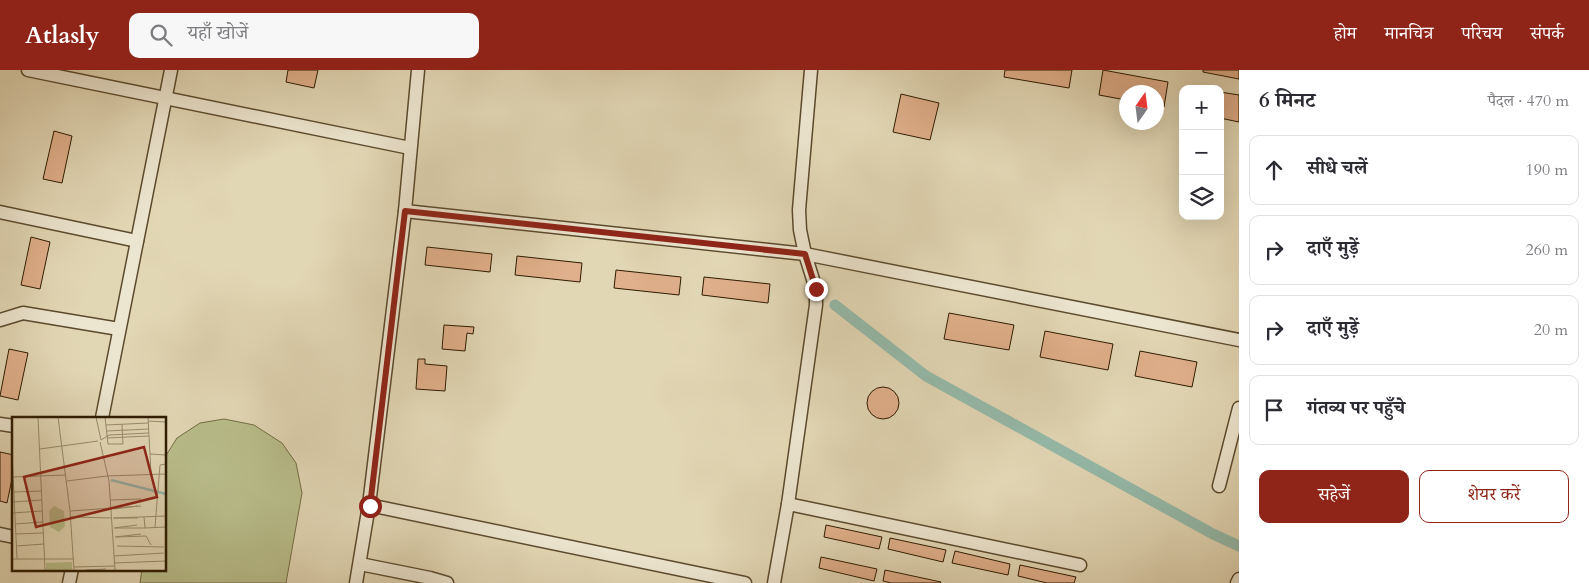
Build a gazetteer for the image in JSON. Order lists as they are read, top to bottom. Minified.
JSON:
{"north":"top","page":{"header":"Atlasly","search":"यहाँ खोजें","nav":["होम","मानचित्र","परिचय","संपर्क"],"heading":["6 मिनट","पैदल · 470 m"],"map_buttons":["+","−"],"list":[["सीधे चलें","190 m"],["दाएँ मुड़ें","260 m"],["दाएँ मुड़ें","20 m"],"गंतव्य पर पहुँचे"],"buttons":["सहेजें","शेयर करें"]}}
